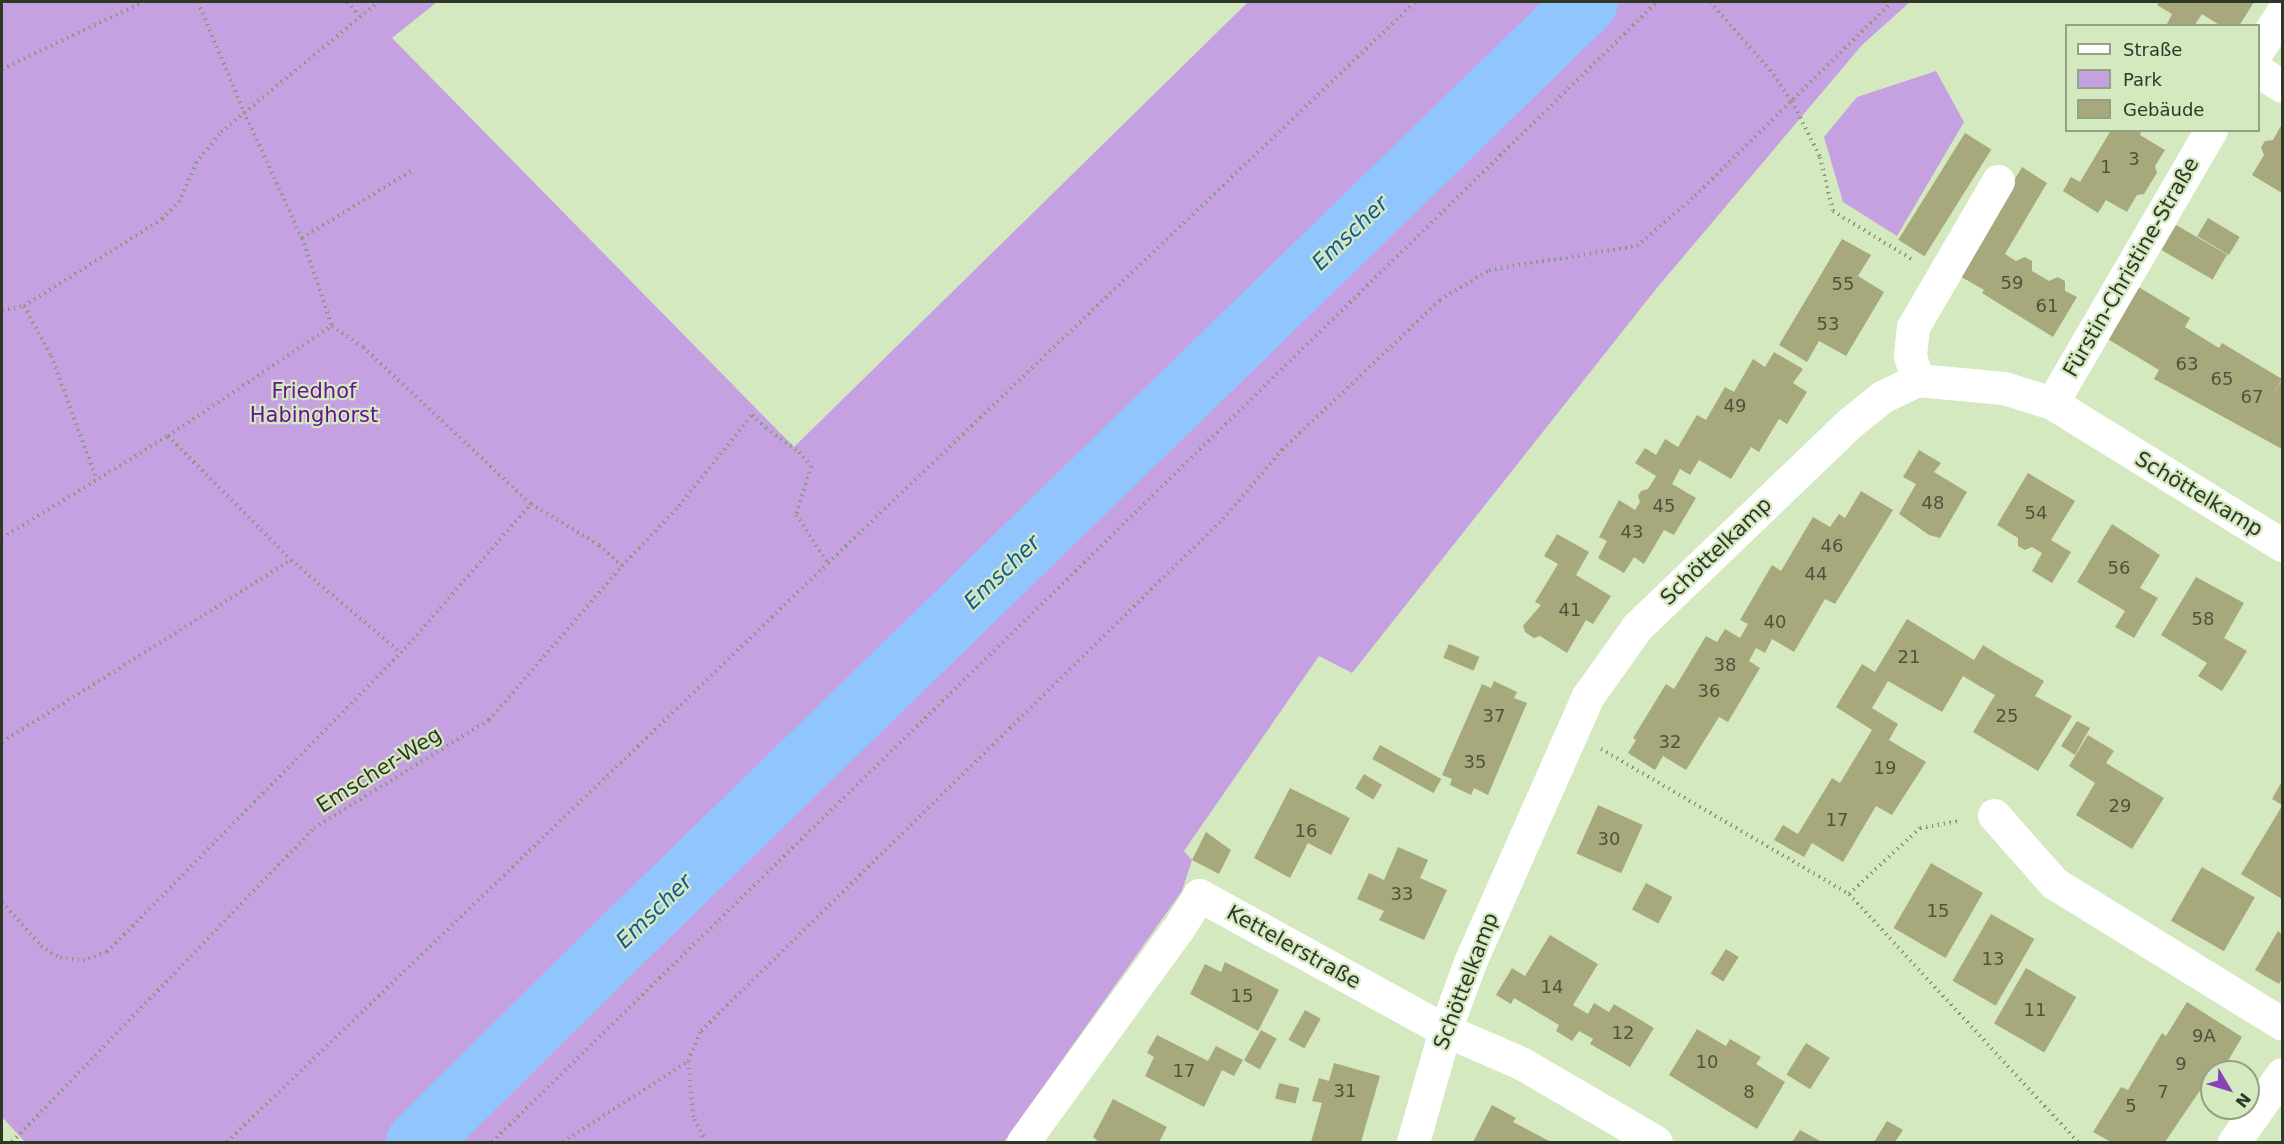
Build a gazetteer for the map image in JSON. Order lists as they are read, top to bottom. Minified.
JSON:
{"streets":{"street":["Fürstin-Christine-Straße","Schöttelkamp","Kettelerstraße"],"path":["Emscher-Weg"]},"crossings":[["Fürstin-Christine-Straße","Schöttelkamp"],["Schöttelkamp","Kettelerstraße"]],"water":["Emscher"],"parks":["Friedhof Habinghorst"],"house_numbers":["3","1","59","55","61","53","63","65","67","49","48","45","54","43","46","56","44","41","58","40","21","38","36","37","25","32","35","19","29","17","16","30","33","15","13","14","15","11","12","9A","10","9","17","31","8","7","5"],"legend":["Straße","Park","Gebäude"],"north":"bottom right"}
